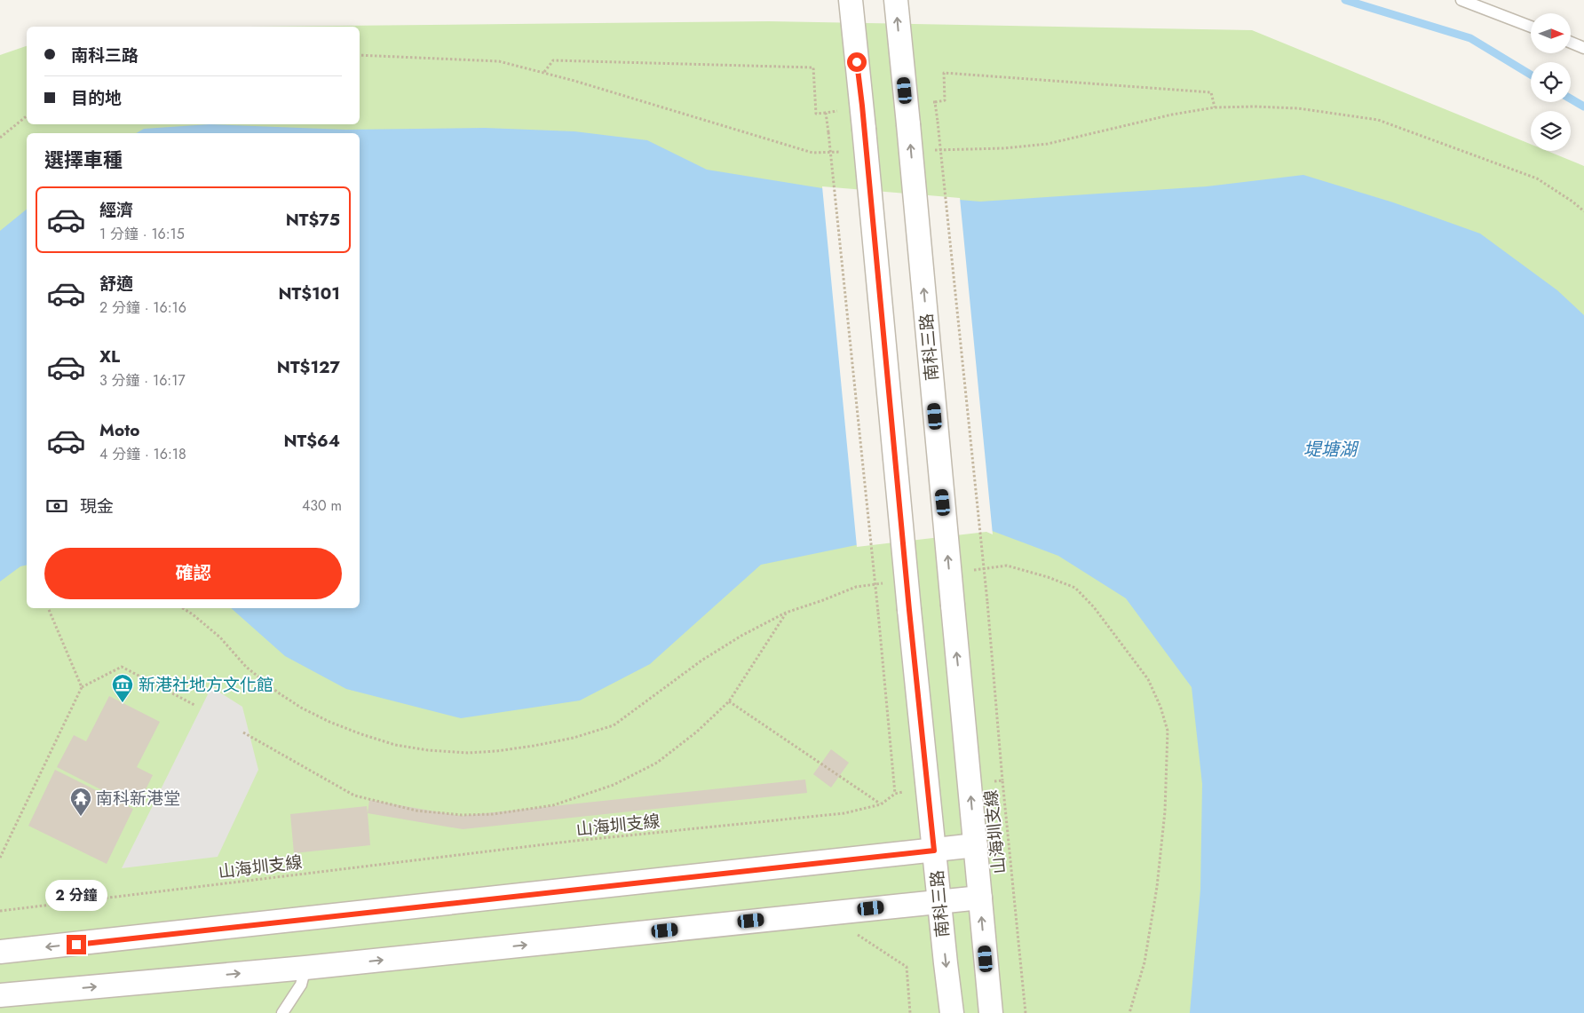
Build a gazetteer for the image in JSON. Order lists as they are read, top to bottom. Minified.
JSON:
{"streets":{"street":["南科三路"],"path":["山海圳支線"]},"crossings":[["南科三路","山海圳支線"]],"water":["堤塘湖"],"places":{"museum":["新港社地方文化館"],"temple":["南科新港堂"]},"north":"right","page":{"banner":["南科三路","目的地"],"heading":"選擇車種","list":[{"name":"經濟","note":"1 分鐘 · 16:15","value":"NT$75"},{"name":"舒適","note":"2 分鐘 · 16:16","value":"NT$101"},{"name":"XL","note":"3 分鐘 · 16:17","value":"NT$127"},{"name":"Moto","note":"4 分鐘 · 16:18","value":"NT$64"}],"pay":["現金","430 m"],"buttons":"確認","bubble":"2 分鐘"}}
